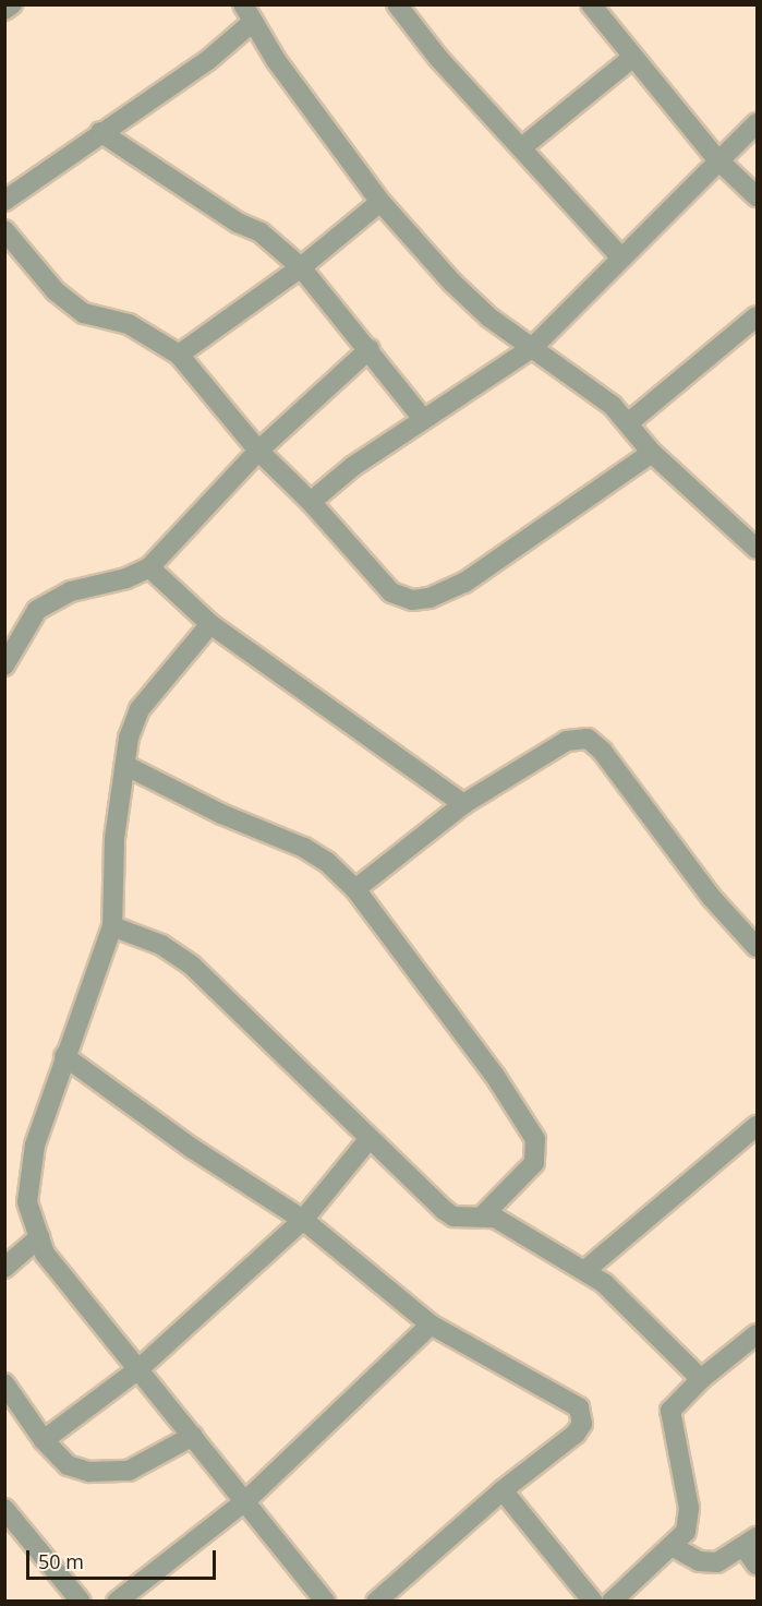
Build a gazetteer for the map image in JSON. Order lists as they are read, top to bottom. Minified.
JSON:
{"scale_bar":"50 m"}
